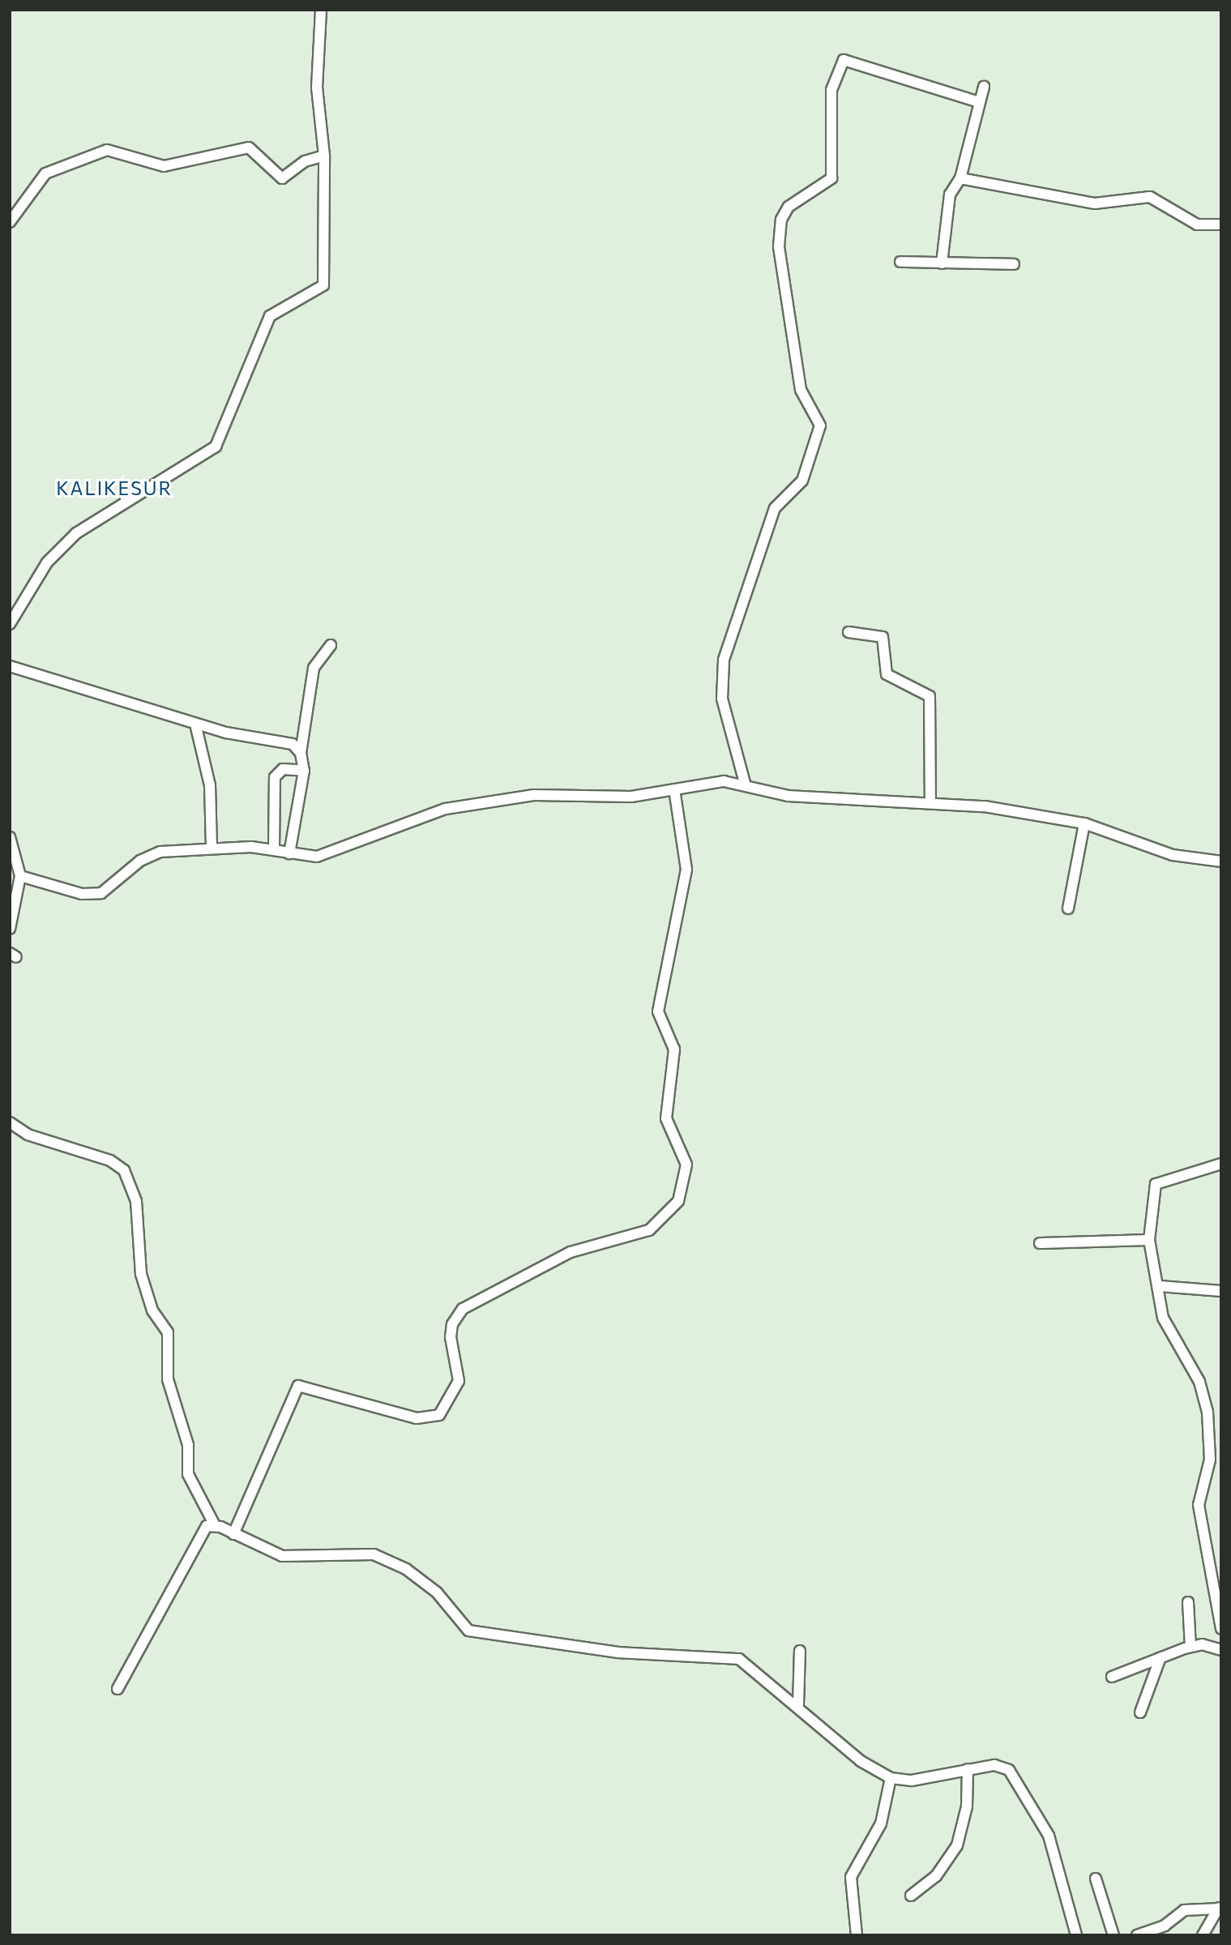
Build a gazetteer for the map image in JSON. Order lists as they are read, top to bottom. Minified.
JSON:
{"districts":["KALIKESUR"]}
